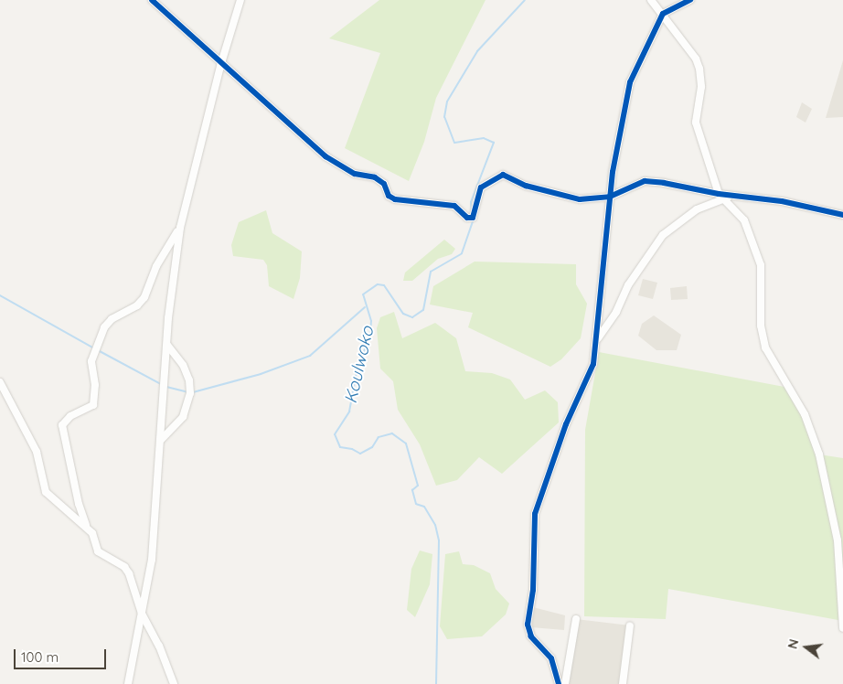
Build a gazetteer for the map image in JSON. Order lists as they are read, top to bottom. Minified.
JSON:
{"water":["Koulwoko"],"scale_bar":"100 m","north":"left"}
